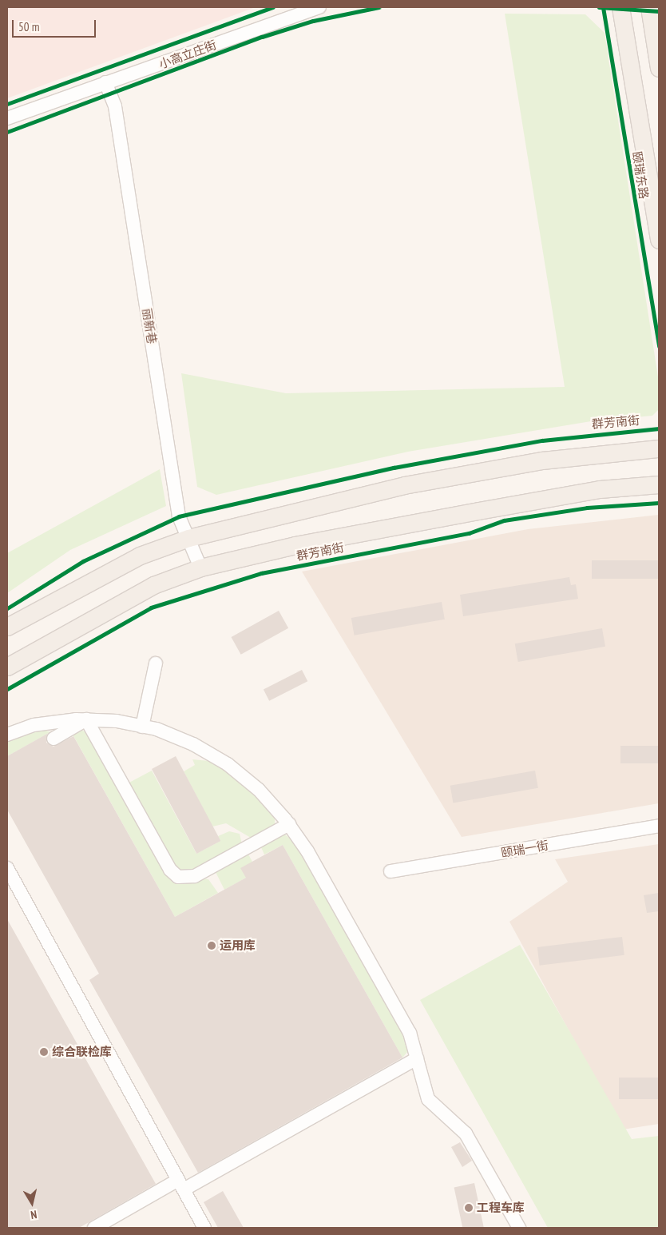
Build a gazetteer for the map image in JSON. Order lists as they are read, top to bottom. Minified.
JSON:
{"streets":{"main road":["颐瑞东路","群芳南街"],"street":["小高立庄街","丽新巷","颐瑞一街"]},"crossings":[["小高立庄街","丽新巷"],["丽新巷","群芳南街"]],"places":["运用库","综合联检库","工程车库"],"scale_bar":"50 m","north":"bottom"}
